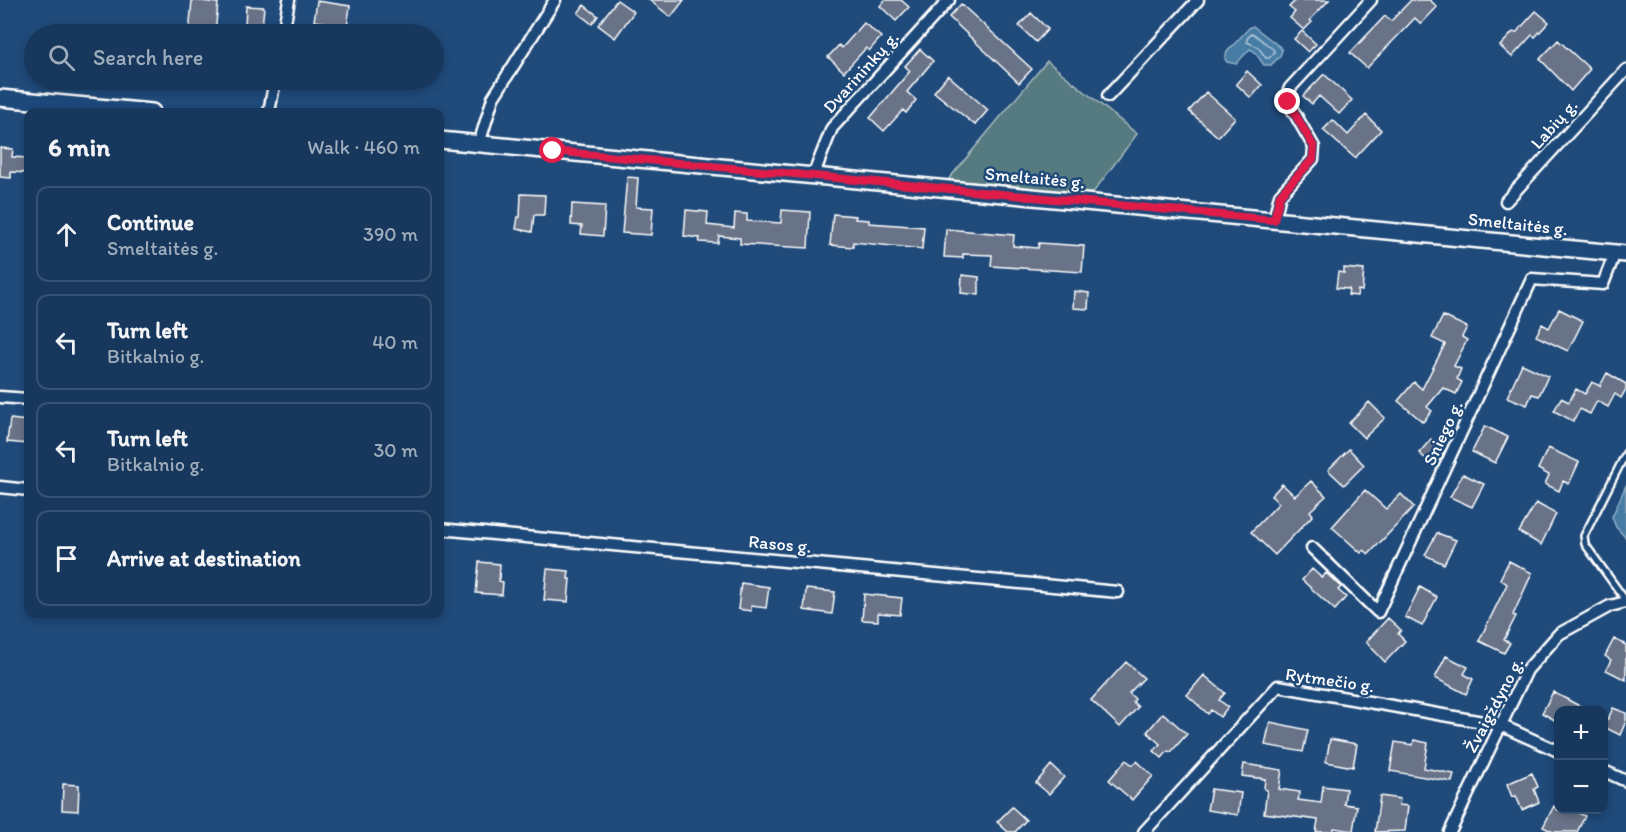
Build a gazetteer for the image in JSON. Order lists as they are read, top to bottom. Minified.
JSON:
{"streets":{"main road":["Smeltaitės g."],"street":["Dvarininkų g.","Labių g.","Sniego g.","Rasos g.","Rytmečio g.","Žvaigždyno g."]},"crossings":[["Dvarininkų g.","Smeltaitės g."],["Smeltaitės g.","Sniego g."],["Rytmečio g.","Žvaigždyno g."]],"page":{"search":"Search here","heading":["6 min","Walk · 460 m"],"list":[["Continue","Smeltaitės g.","390 m"],["Turn left","Bitkalnio g.","40 m"],["Turn left","Bitkalnio g.","30 m"],"Arrive at destination"],"map_buttons":["+","−"]}}
